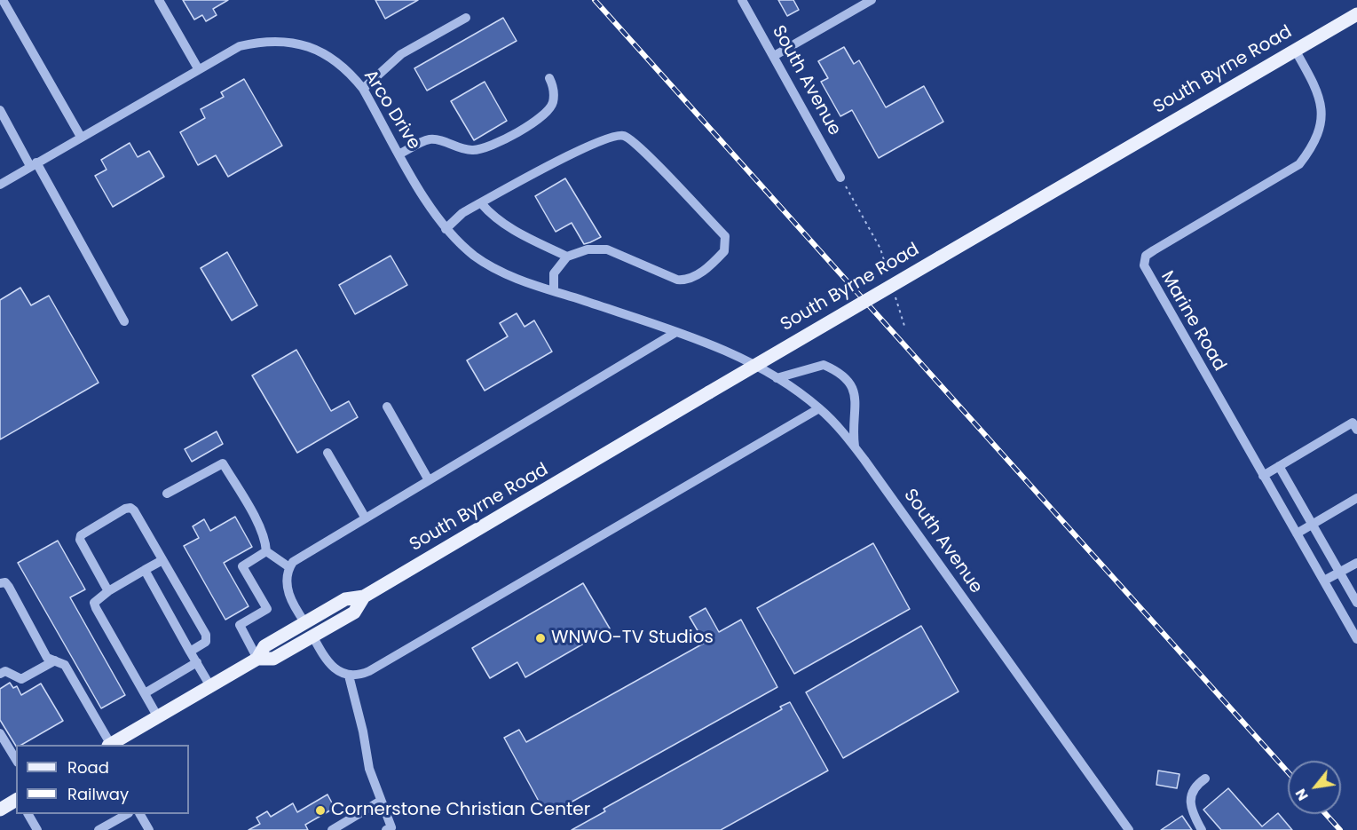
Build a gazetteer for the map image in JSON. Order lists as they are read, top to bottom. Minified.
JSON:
{"streets":{"main road":["South Byrne Road"],"street":["South Avenue","Arco Drive","Marine Road"]},"crossings":[["South Byrne Road","Marine Road"],["South Avenue","Arco Drive"]],"places":["WNWO-TV Studios","Cornerstone Christian Center"],"legend":["Road","Railway"],"north":"bottom left"}
